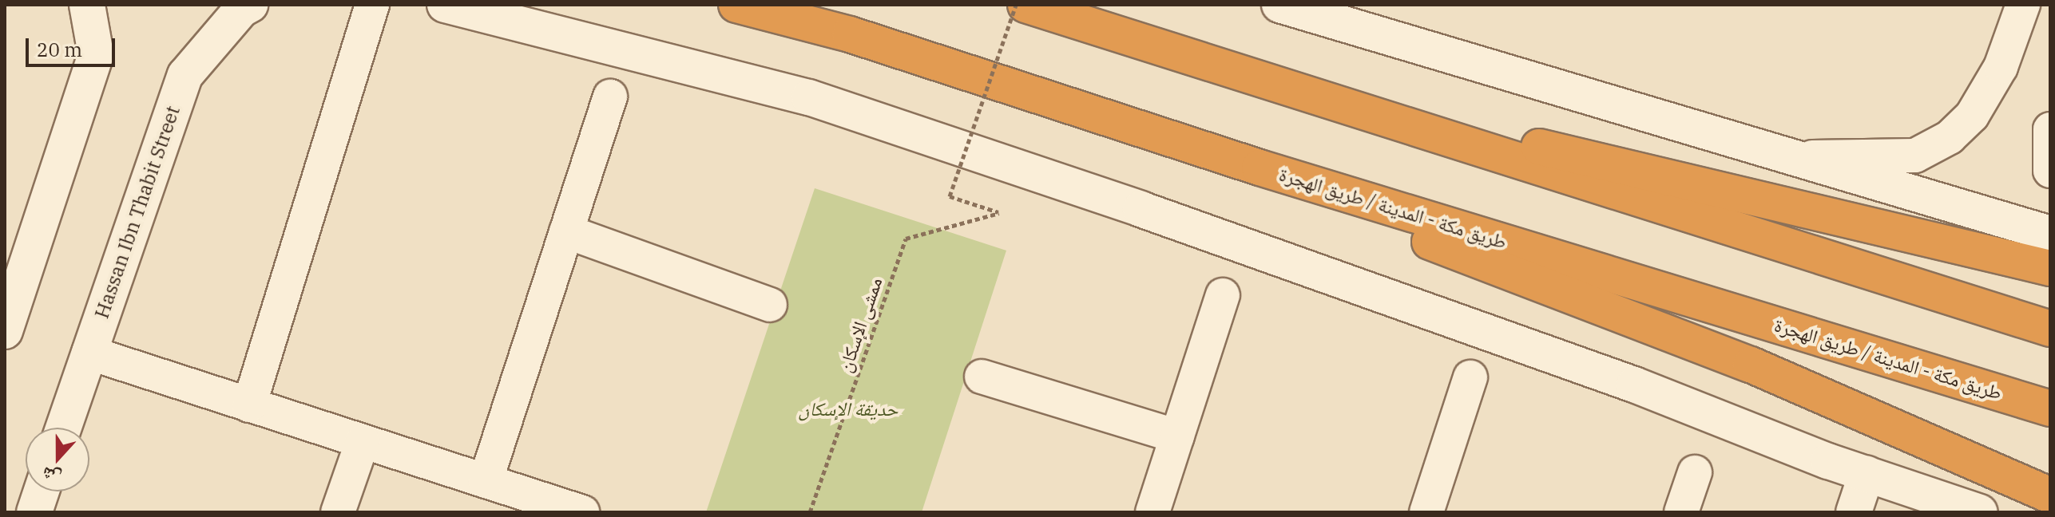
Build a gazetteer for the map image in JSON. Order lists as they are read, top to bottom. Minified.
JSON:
{"streets":{"highway":["طريق مكة - المدينة / طريق الهجرة"],"main road":["Hassan Ibn Thabit Street"],"path":["ممشى الإسكان"]},"parks":["حديقة الإسكان"],"scale_bar":"20 m","north":"bottom"}
